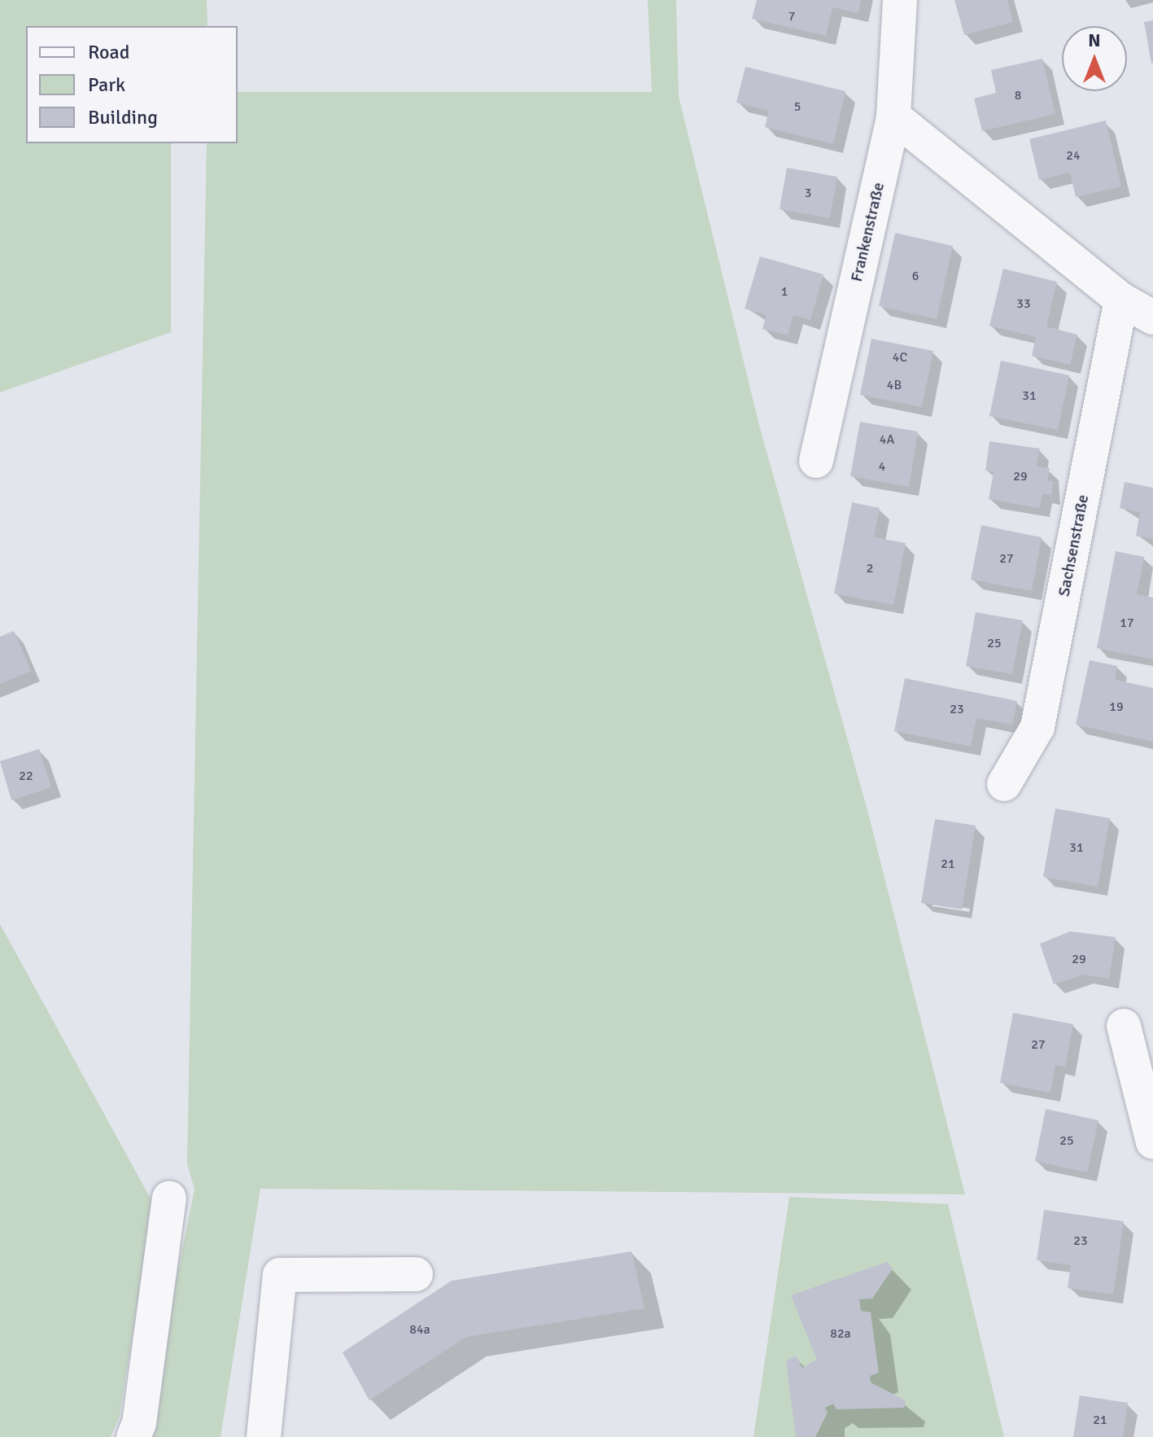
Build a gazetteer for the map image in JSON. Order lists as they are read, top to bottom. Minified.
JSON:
{"streets":{"street":["Frankenstraße","Sachsenstraße"]},"house_numbers":["7","8","5","24","3","6","1","33","4C","4B","31","4A","4","29","27","2","17","25","19","23","22","31","21","29","27","25","23","84a","82a","21"],"legend":["Road","Park","Building"],"north":"top"}
